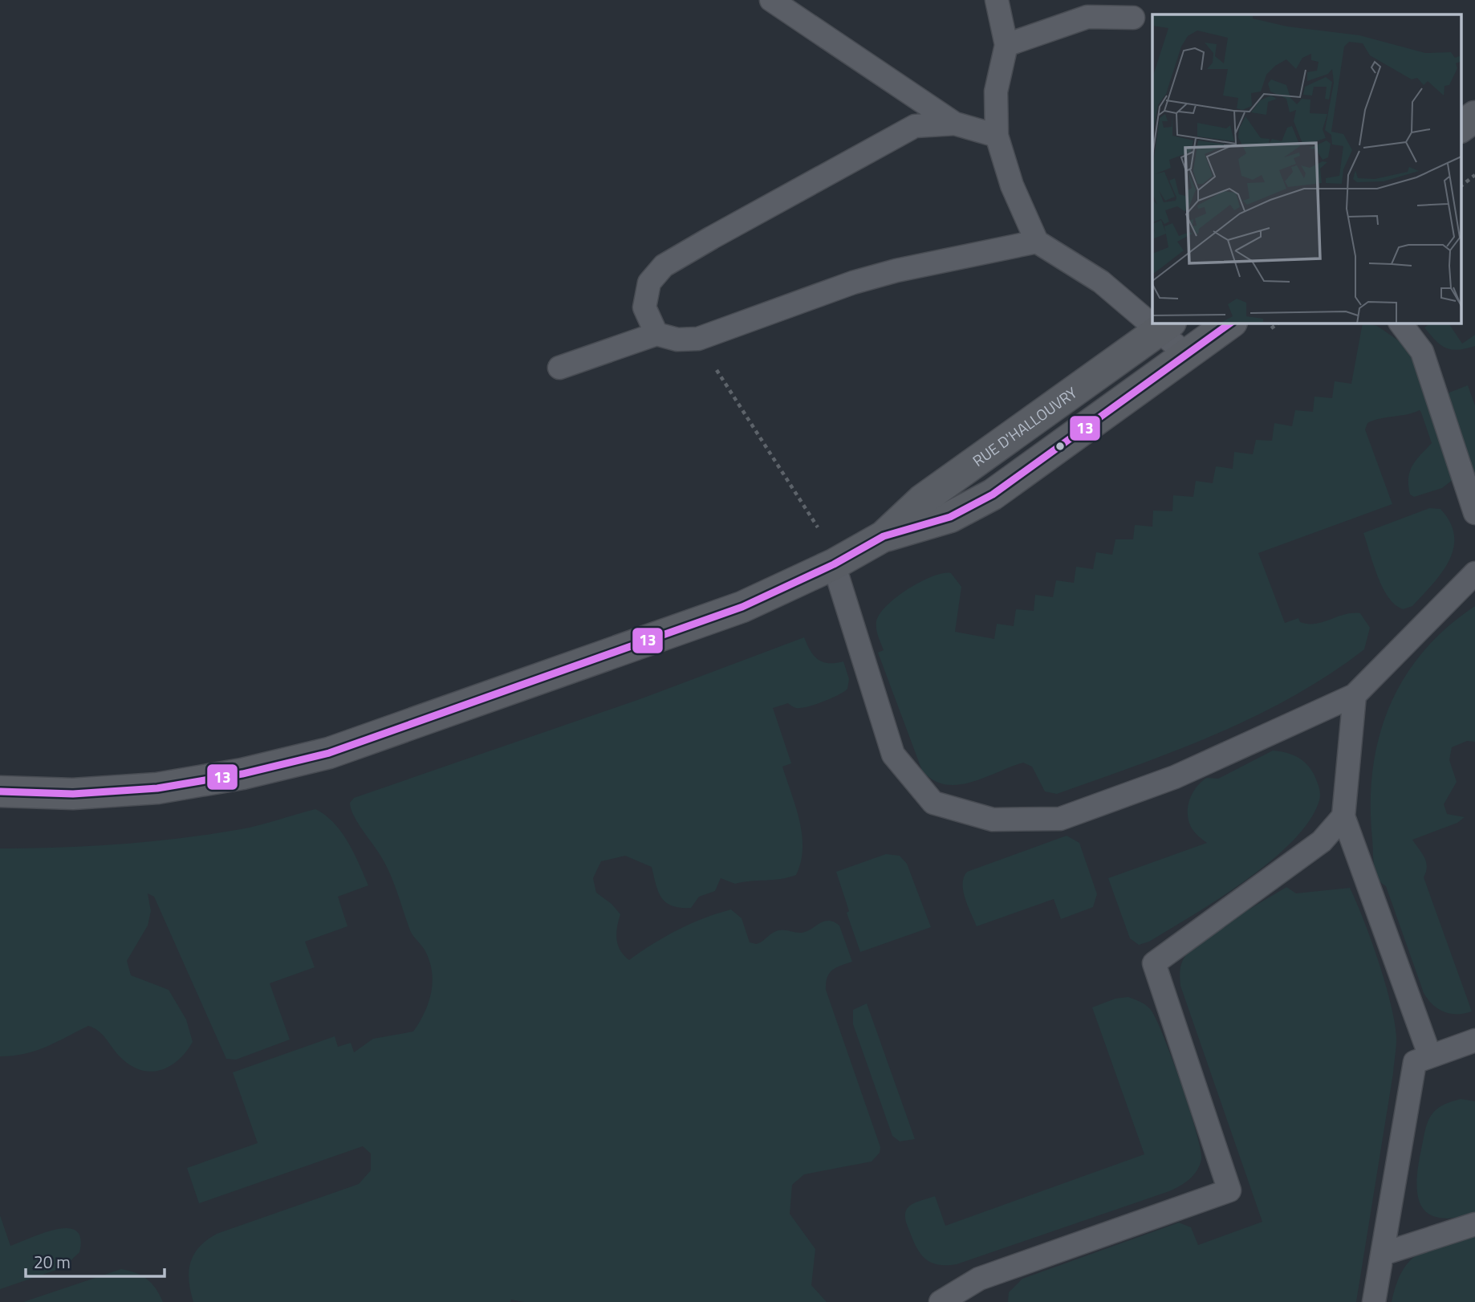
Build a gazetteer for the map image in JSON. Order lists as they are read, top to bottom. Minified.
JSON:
{"streets":{"main road":["RUE D'HALLOUVRY"]},"lines":["transit line 13"],"scale_bar":"20 m"}
